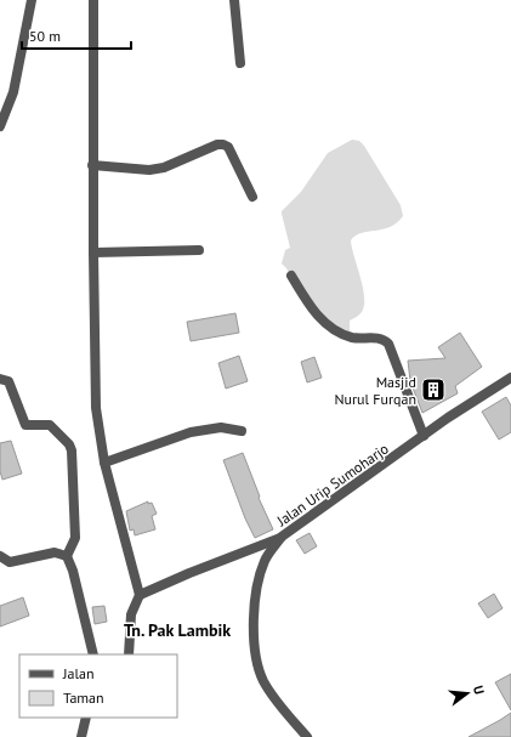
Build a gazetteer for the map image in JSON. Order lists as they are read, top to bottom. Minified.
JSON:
{"streets":{"street":["Jalan Urip Sumoharjo"]},"districts":["Tn. Pak Lambik"],"places":{"building":["Masjid Nurul Furqan"]},"legend":["Jalan","Taman"],"scale_bar":"50 m","north":"right"}
